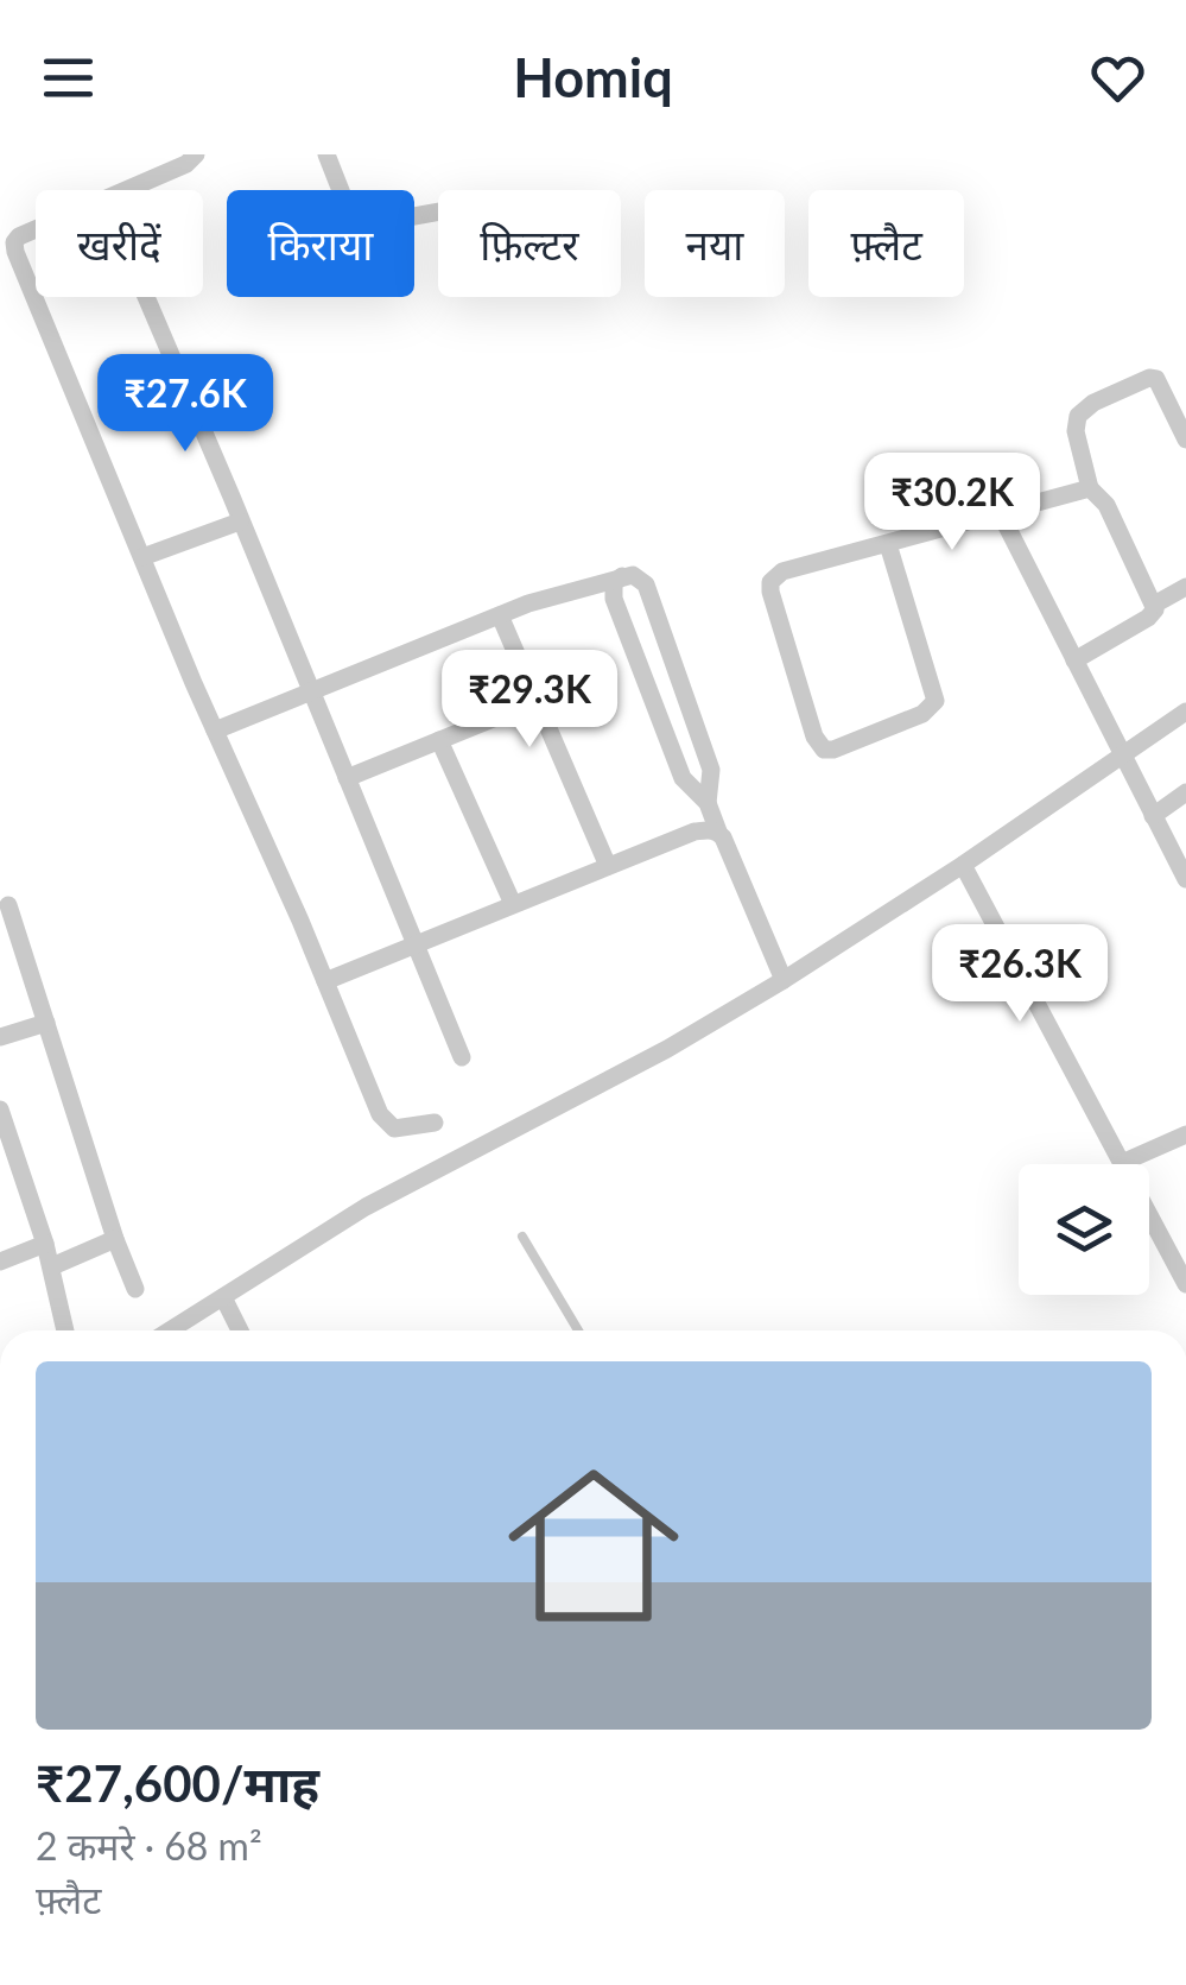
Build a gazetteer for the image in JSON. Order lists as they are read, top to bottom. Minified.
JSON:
{"page":{"header":"Homiq","chip":["खरीदें","किराया","फ़िल्टर","नया","फ़्लैट"],"price":["₹27.6K","₹30.2K","₹29.3K","₹26.3K"],"list":[{"name":"₹27,600/माह","note":"2 कमरे · 68 m² · फ़्लैट"}]}}
